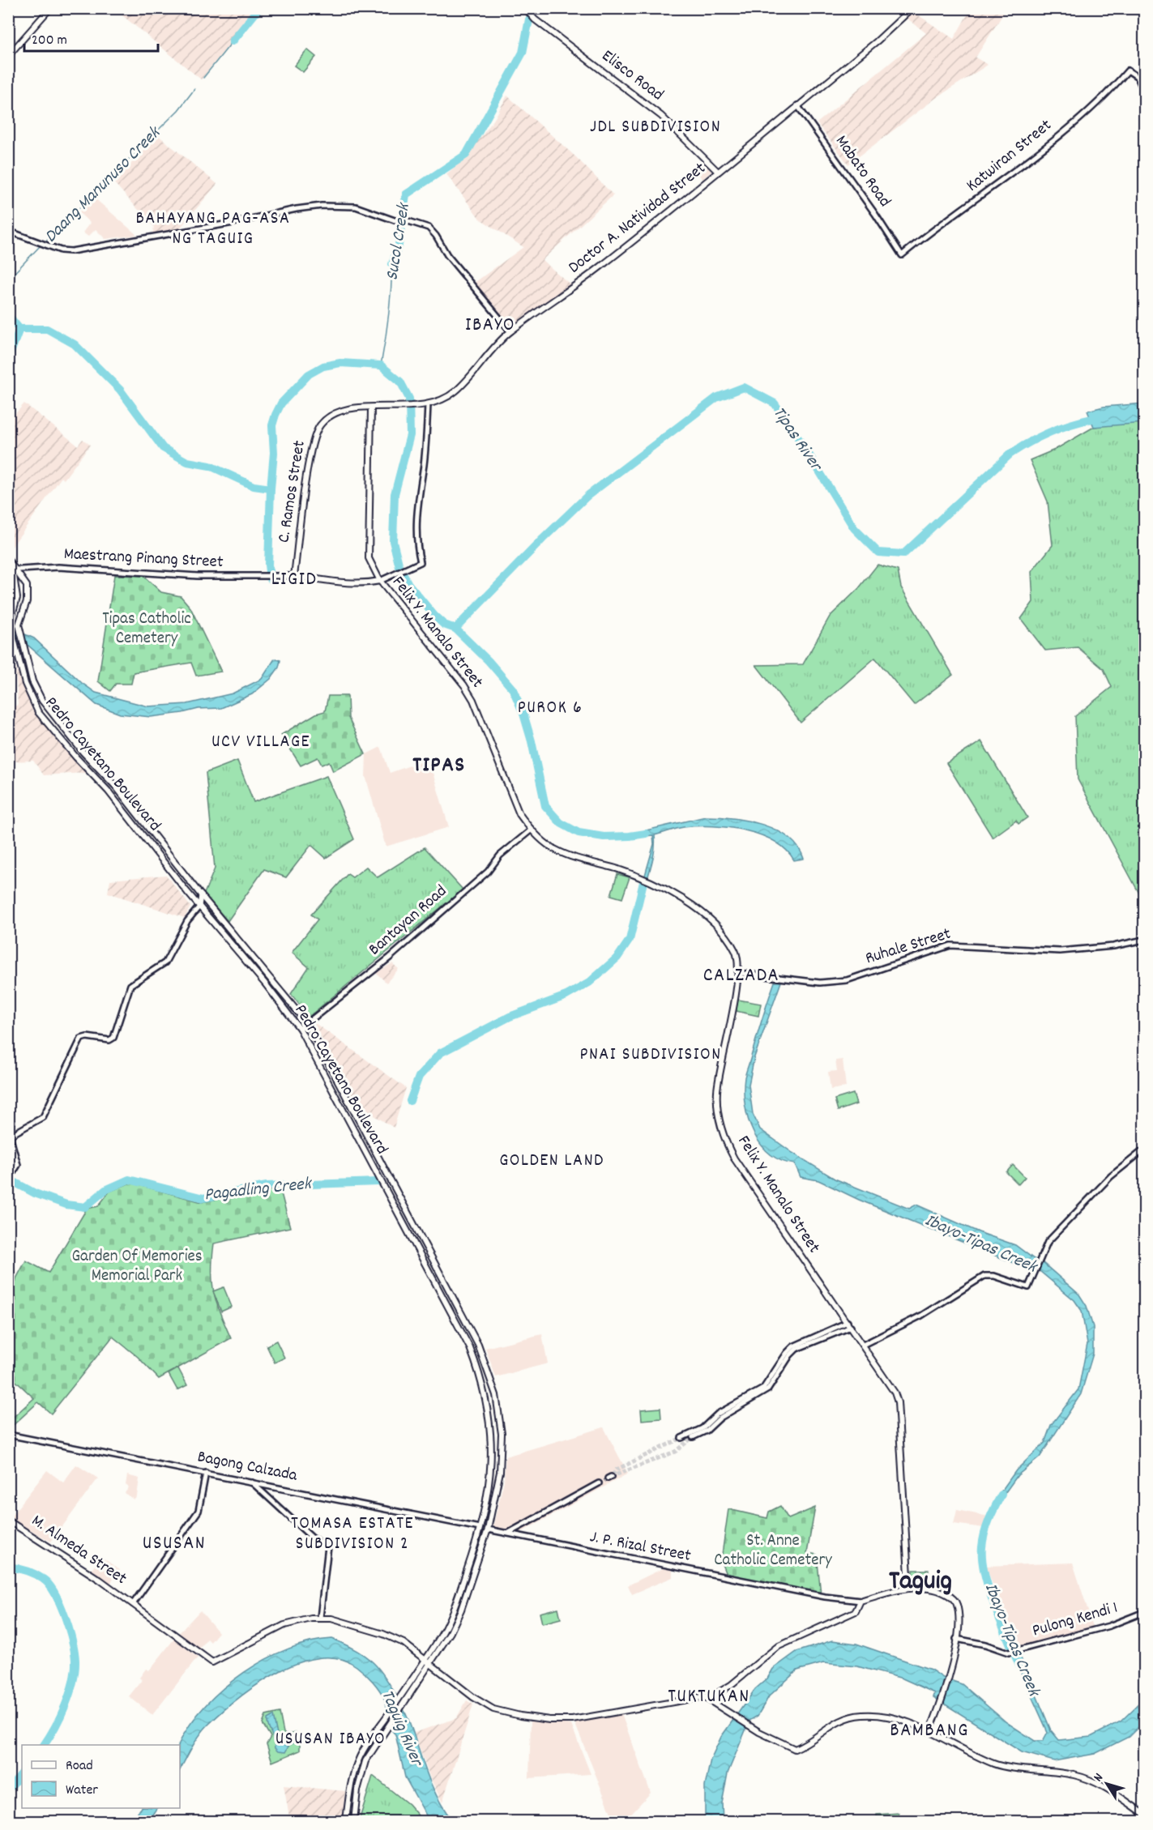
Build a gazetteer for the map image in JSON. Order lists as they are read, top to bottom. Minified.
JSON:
{"streets":{"main road":["Elisco Road","Doctor A. Natividad Street","C. Ramos Street","Felix Y. Manalo Street","Pedro Cayetano Boulevard","J. P. Rizal Street","M. Almeda Street"],"street":["Katwiran Street","Mabato Road","Maestrang Pinang Street","Bantayan Road","Ruhale Street","Bagong Calzada","Pulong Kendi 1"]},"crossings":[["Elisco Road","Doctor A. Natividad Street"],["Katwiran Street","Mabato Road"],["Mabato Road","Doctor A. Natividad Street"],["Doctor A. Natividad Street","C. Ramos Street"],["Doctor A. Natividad Street","Felix Y. Manalo Street"],["C. Ramos Street","Maestrang Pinang Street"],["Maestrang Pinang Street","Pedro Cayetano Boulevard"],["Felix Y. Manalo Street","Bantayan Road"],["Felix Y. Manalo Street","Ruhale Street"],["Felix Y. Manalo Street","J. P. Rizal Street"],["Pedro Cayetano Boulevard","Bantayan Road"],["Pedro Cayetano Boulevard","Bagong Calzada"],["Pedro Cayetano Boulevard","J. P. Rizal Street"],["J. P. Rizal Street","Pulong Kendi 1"]],"districts":["JDL SUBDIVISION","BAHAYANG PAG-ASA NG TAGUIG","IBAYO","LIGID","PUROK 6","UCV VILLAGE","TIPAS","CALZADA","PNAI SUBDIVISION","GOLDEN LAND","TOMASA ESTATE SUBDIVISION 2","USUSAN","Taguig","TUKTUKAN","BAMBANG","USUSAN IBAYO"],"water":["Daang Manunuso Creek","Sucol Creek","Tipas River","Pagadling Creek","Ibayo-Tipas Creek","Taguig River"],"parks":["Tipas Catholic Cemetery","Garden Of Memories Memorial Park","St. Anne Catholic Cemetery"],"legend":["Road","Water"],"scale_bar":"200 m","north":"top left"}
